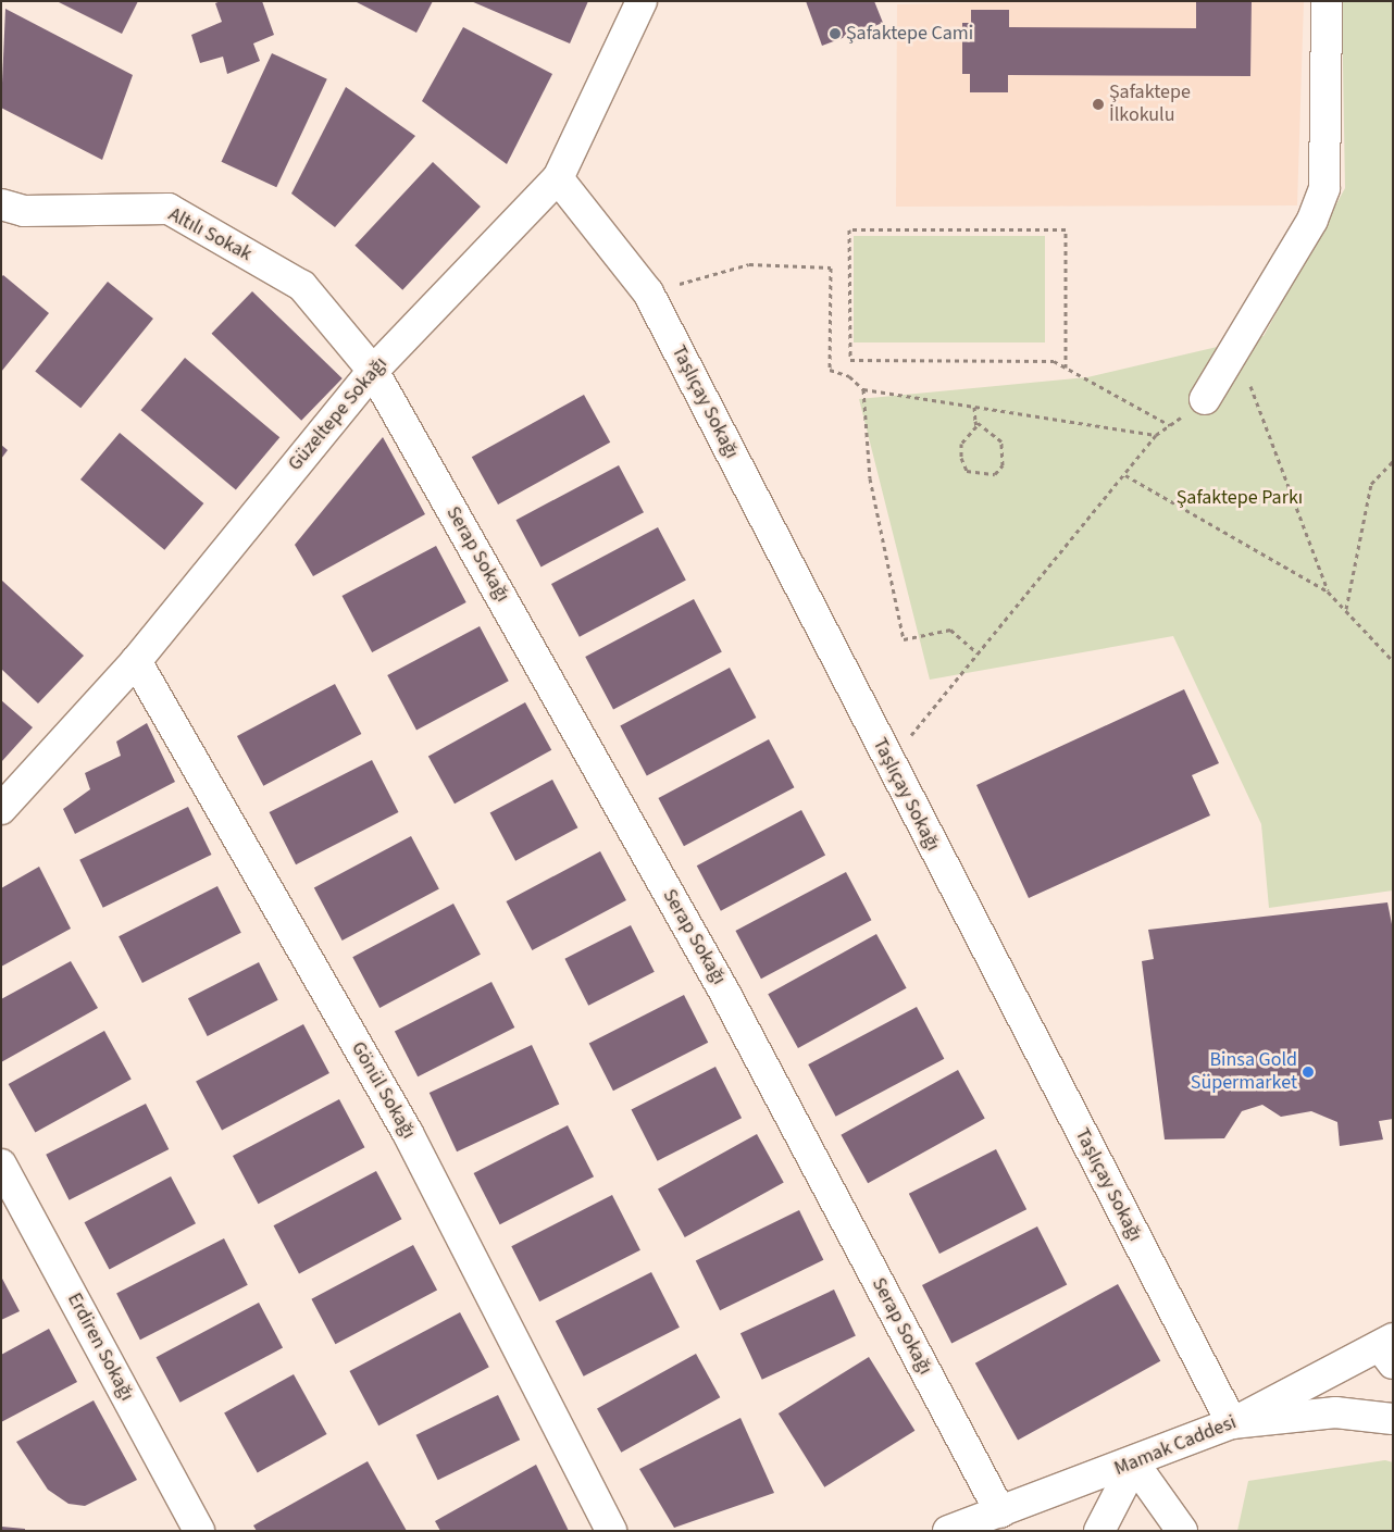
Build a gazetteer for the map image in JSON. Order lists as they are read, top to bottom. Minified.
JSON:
{"streets":{"street":["Altılı Sokak","Taşlıçay Sokağı","Güzeltepe Sokağı","Serap Sokağı","Gönül Sokağı","Erdiren Sokağı","Mamak Caddesi"]},"crossings":[["Altılı Sokak","Güzeltepe Sokağı"],["Altılı Sokak","Serap Sokağı"],["Taşlıçay Sokağı","Güzeltepe Sokağı"],["Taşlıçay Sokağı","Mamak Caddesi"],["Güzeltepe Sokağı","Serap Sokağı"],["Güzeltepe Sokağı","Gönül Sokağı"],["Serap Sokağı","Mamak Caddesi"]],"parks":["Şafaktepe Parkı"],"places":["Şafaktepe Cami","Şafaktepe İlkokulu","Binsa Gold Süpermarket"]}
